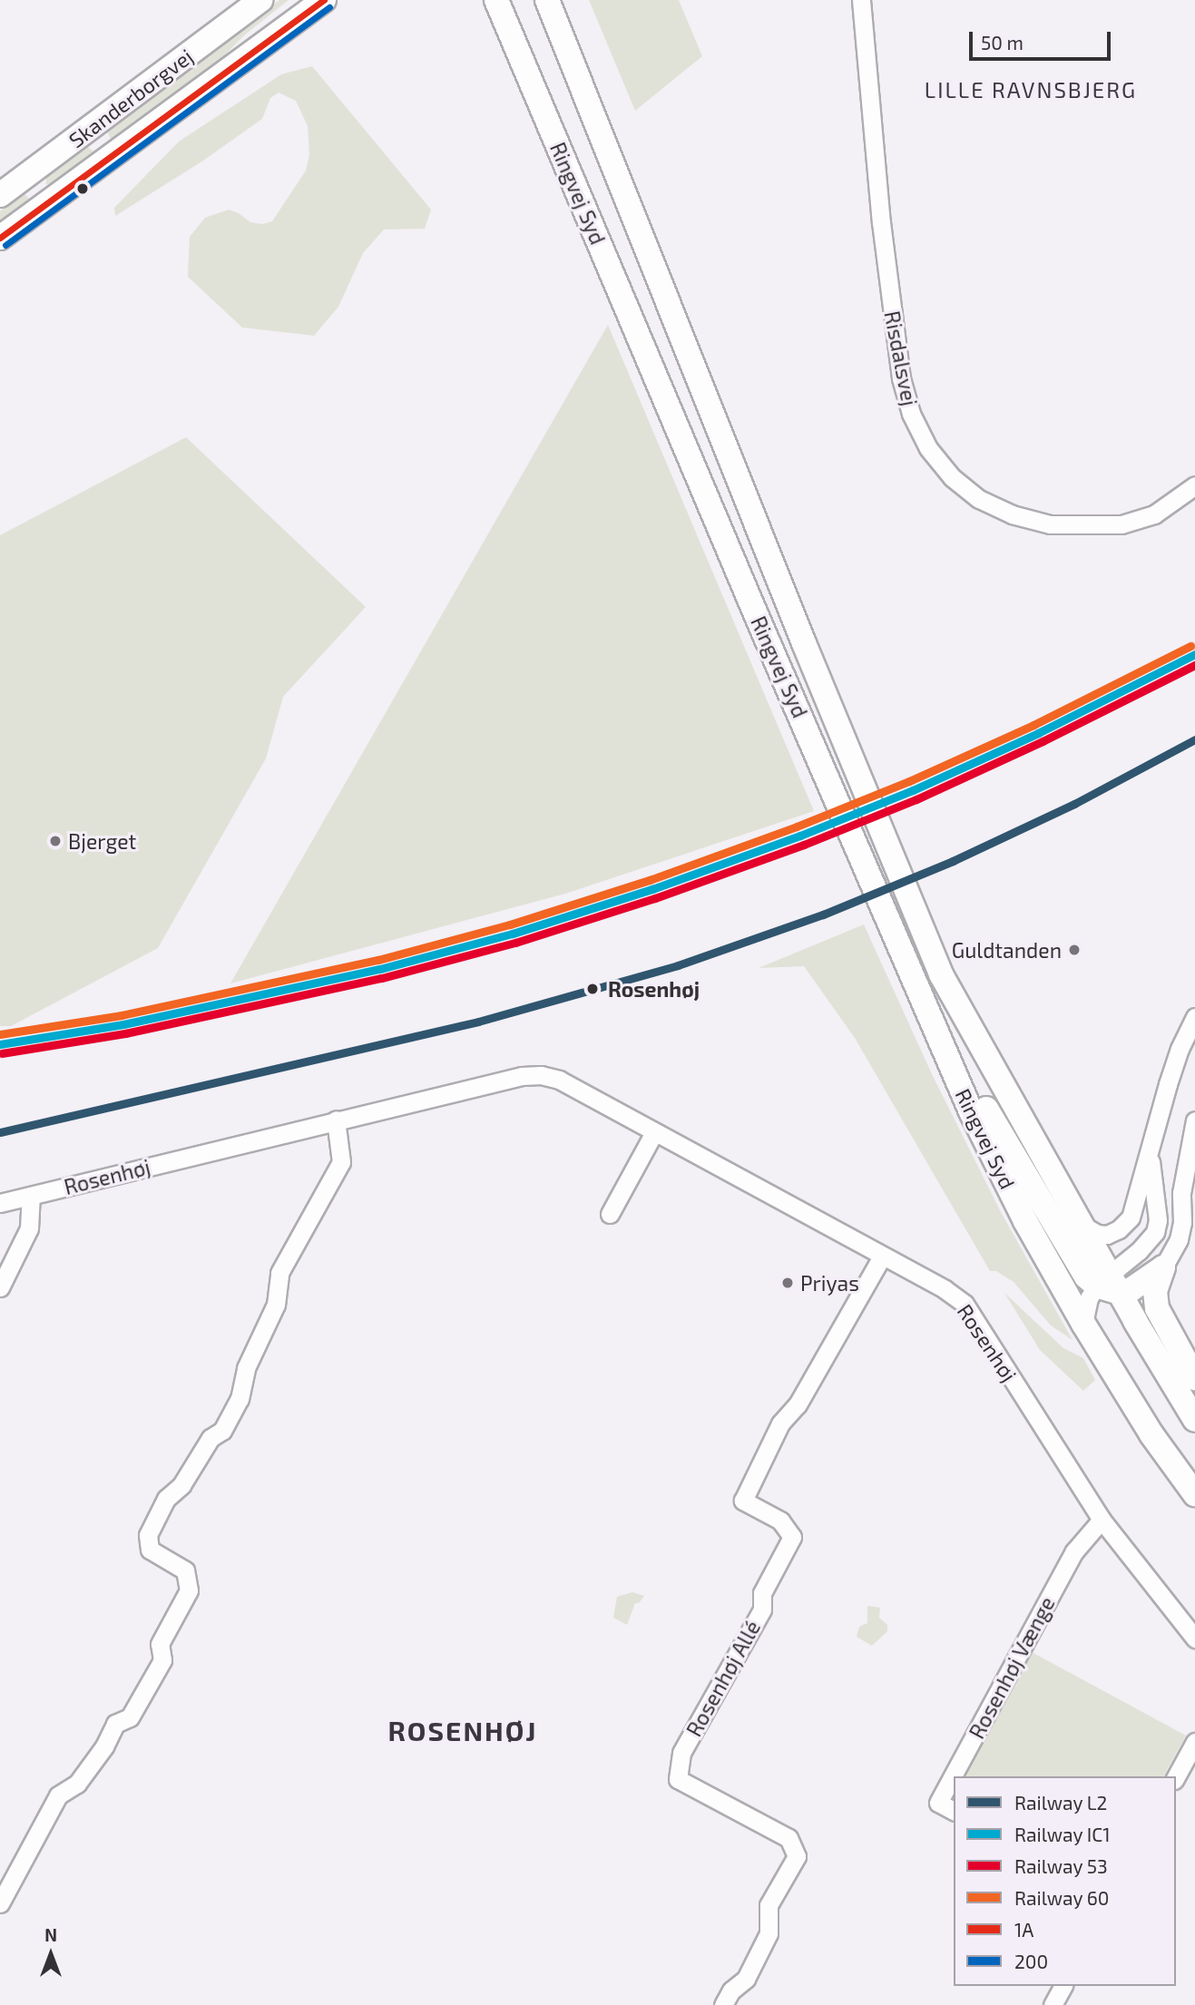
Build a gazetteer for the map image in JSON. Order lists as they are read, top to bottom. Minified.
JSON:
{"streets":{"main road":["Skanderborgvej","Ringvej Syd"],"street":["Risdalsvej","Rosenhøj","Rosenhøj Vænge","Rosenhøj Allé"]},"crossings":[["Rosenhøj","Rosenhøj Vænge"],["Rosenhøj","Rosenhøj Allé"]],"districts":["LILLE RAVNSBJERG","ROSENHØJ"],"places":["Bjerget","Guldtanden","Rosenhøj","Priyas"],"lines":["transit line 1A","transit line 200","rail line 60","rail line IC1","rail line 53","rail line L2"],"legend":["Railway L2","Railway IC1","Railway 53","Railway 60","1A","200"],"scale_bar":"50 m","north":"top"}
